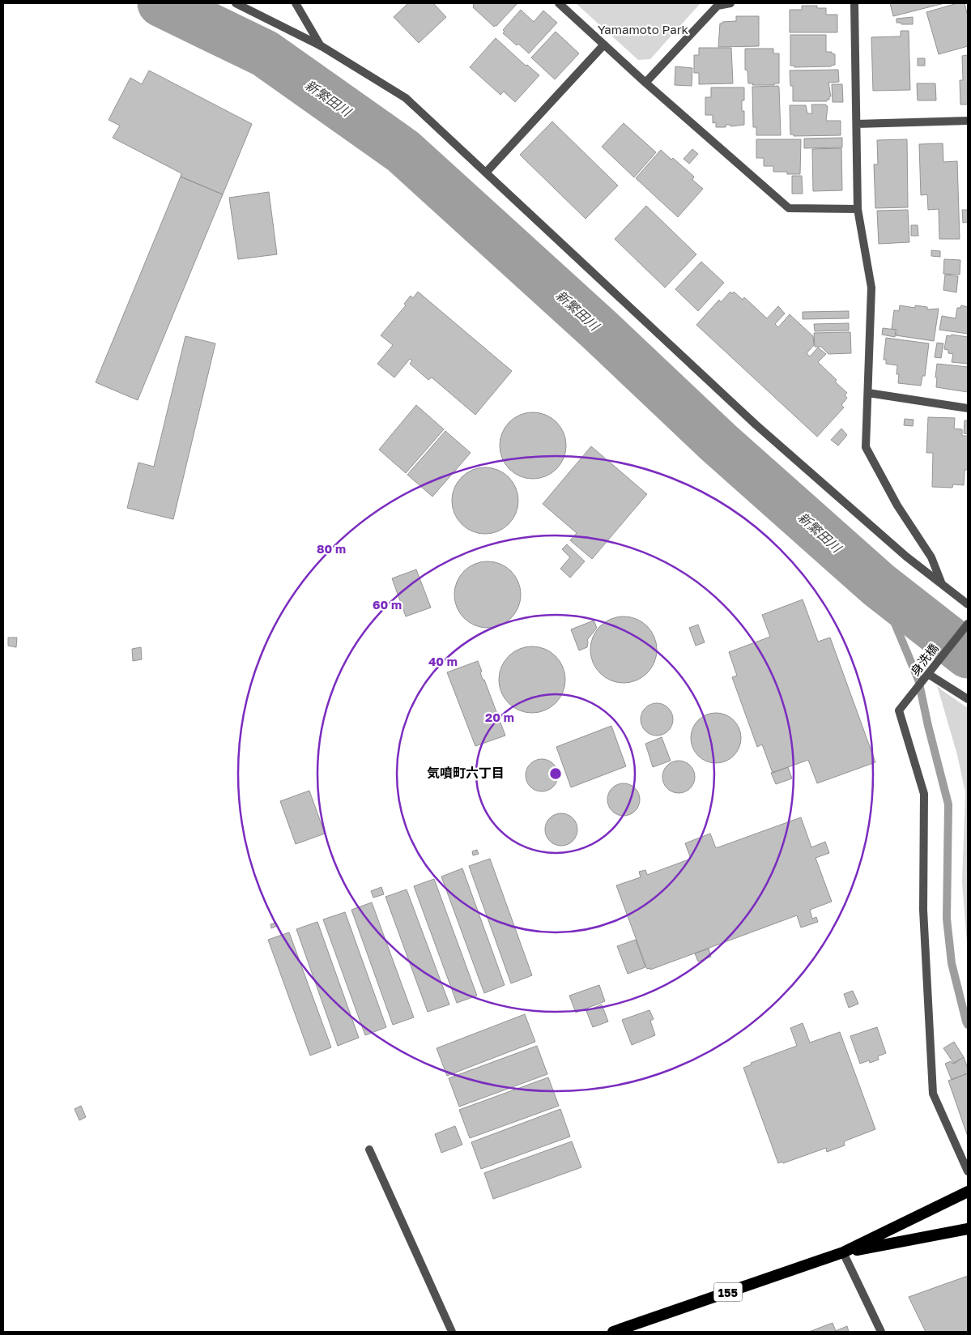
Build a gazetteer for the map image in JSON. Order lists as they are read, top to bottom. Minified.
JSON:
{"streets":{"highway":["155"],"street":["身洗橋"]},"districts":["気噴町六丁目"],"water":["新繁田川"],"parks":["Yamamoto Park"],"rings":["80 m","60 m","40 m","20 m"]}
